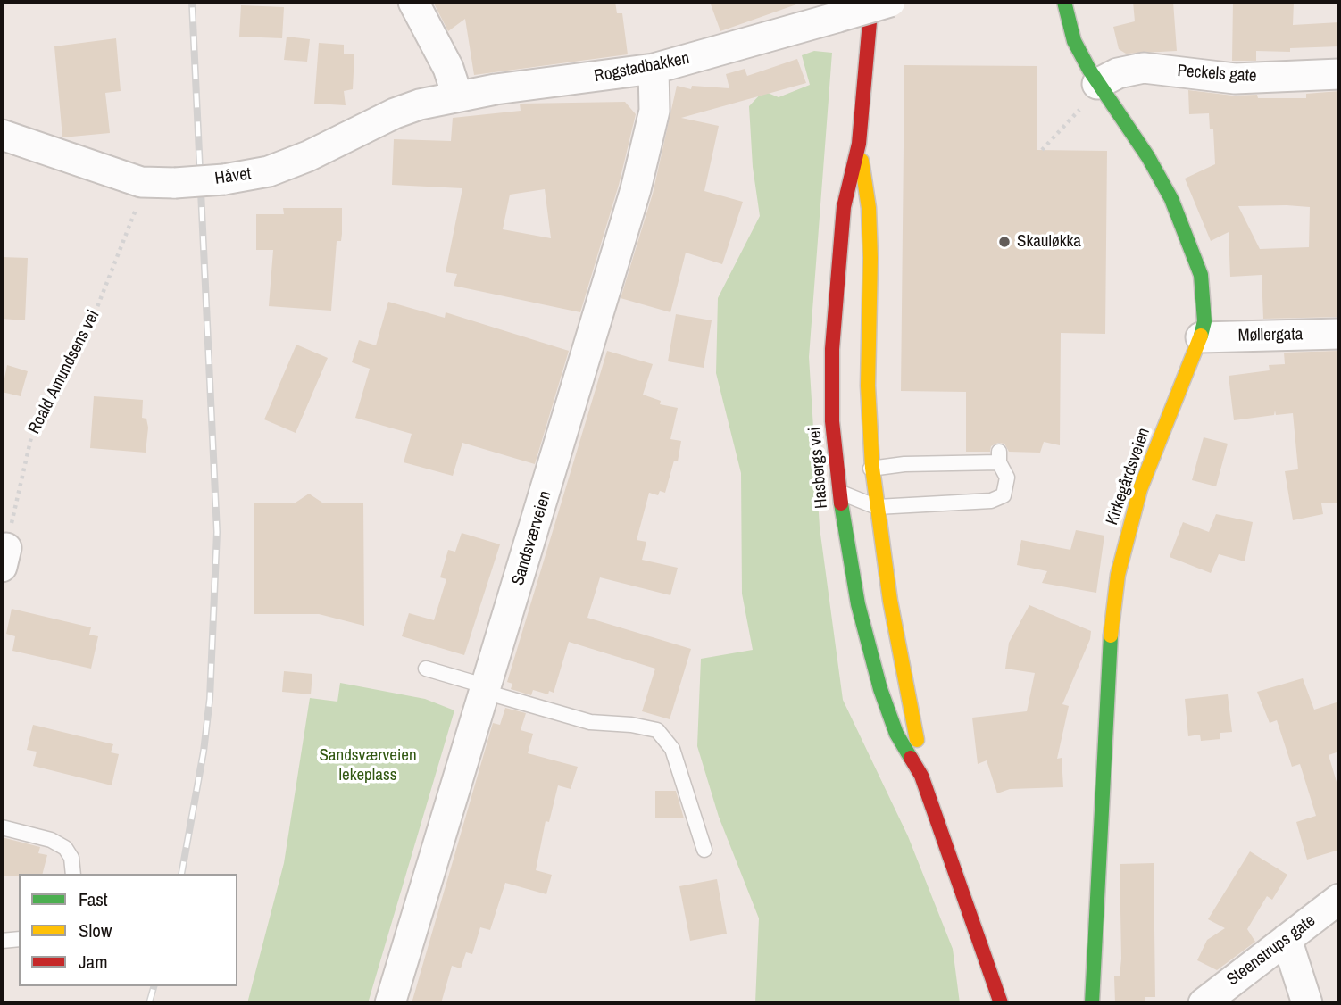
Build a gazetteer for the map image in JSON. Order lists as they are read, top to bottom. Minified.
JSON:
{"streets":{"street":["Rogstadbakken","Peckels gate","Håvet","Møllergata","Hasbergs vei","Kirkegårdsveien","Sandsværveien","Steenstrups gate"],"path":["Roald Amundsens vei"]},"crossings":[["Rogstadbakken","Håvet"],["Rogstadbakken","Sandsværveien"],["Peckels gate","Kirkegårdsveien"],["Håvet","Roald Amundsens vei"],["Møllergata","Kirkegårdsveien"]],"parks":["Sandsværveien lekeplass"],"places":["Skauløkka"],"legend":["Fast","Slow","Jam"]}
